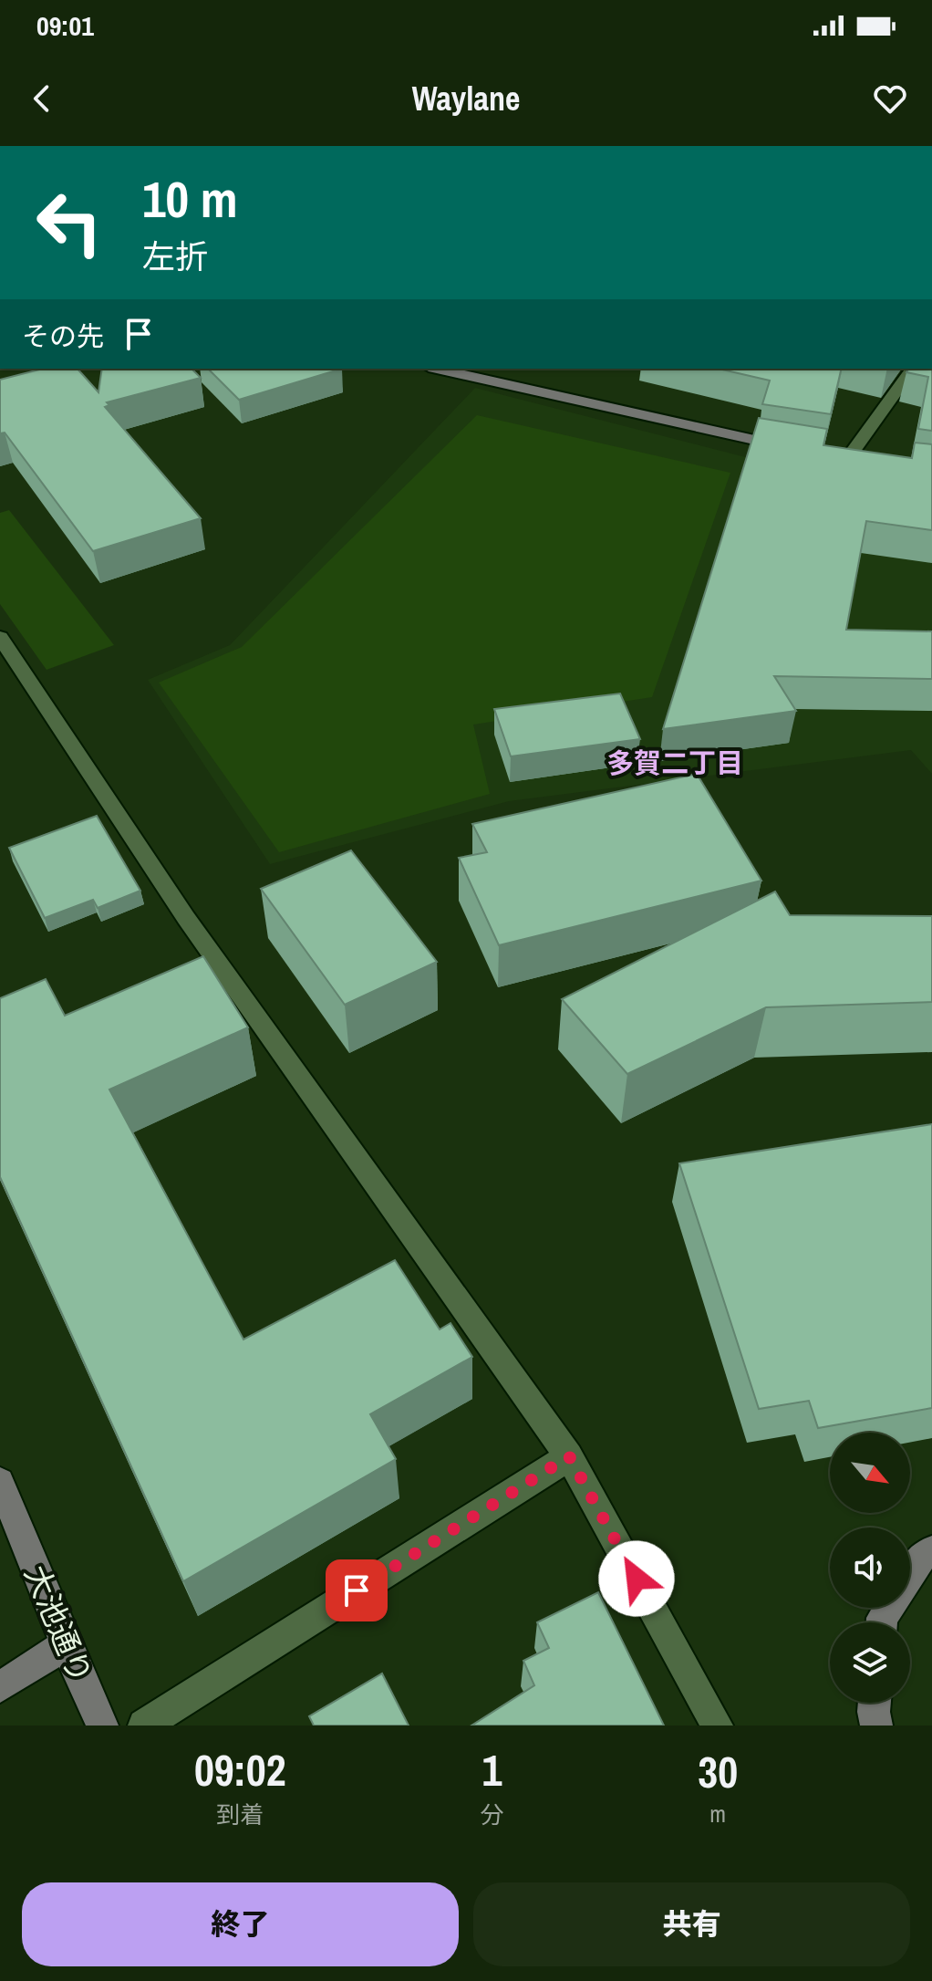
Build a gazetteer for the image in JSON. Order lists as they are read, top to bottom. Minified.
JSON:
{"streets":{"street":["大池通り"]},"districts":["多賀二丁目"],"north":"bottom right","page":{"status":"09:01","header":"Waylane","turn":["10 m","左折"],"then":"その先","eta":["09:02","到着","1","分","30","m"],"buttons":["終了","共有"]}}
